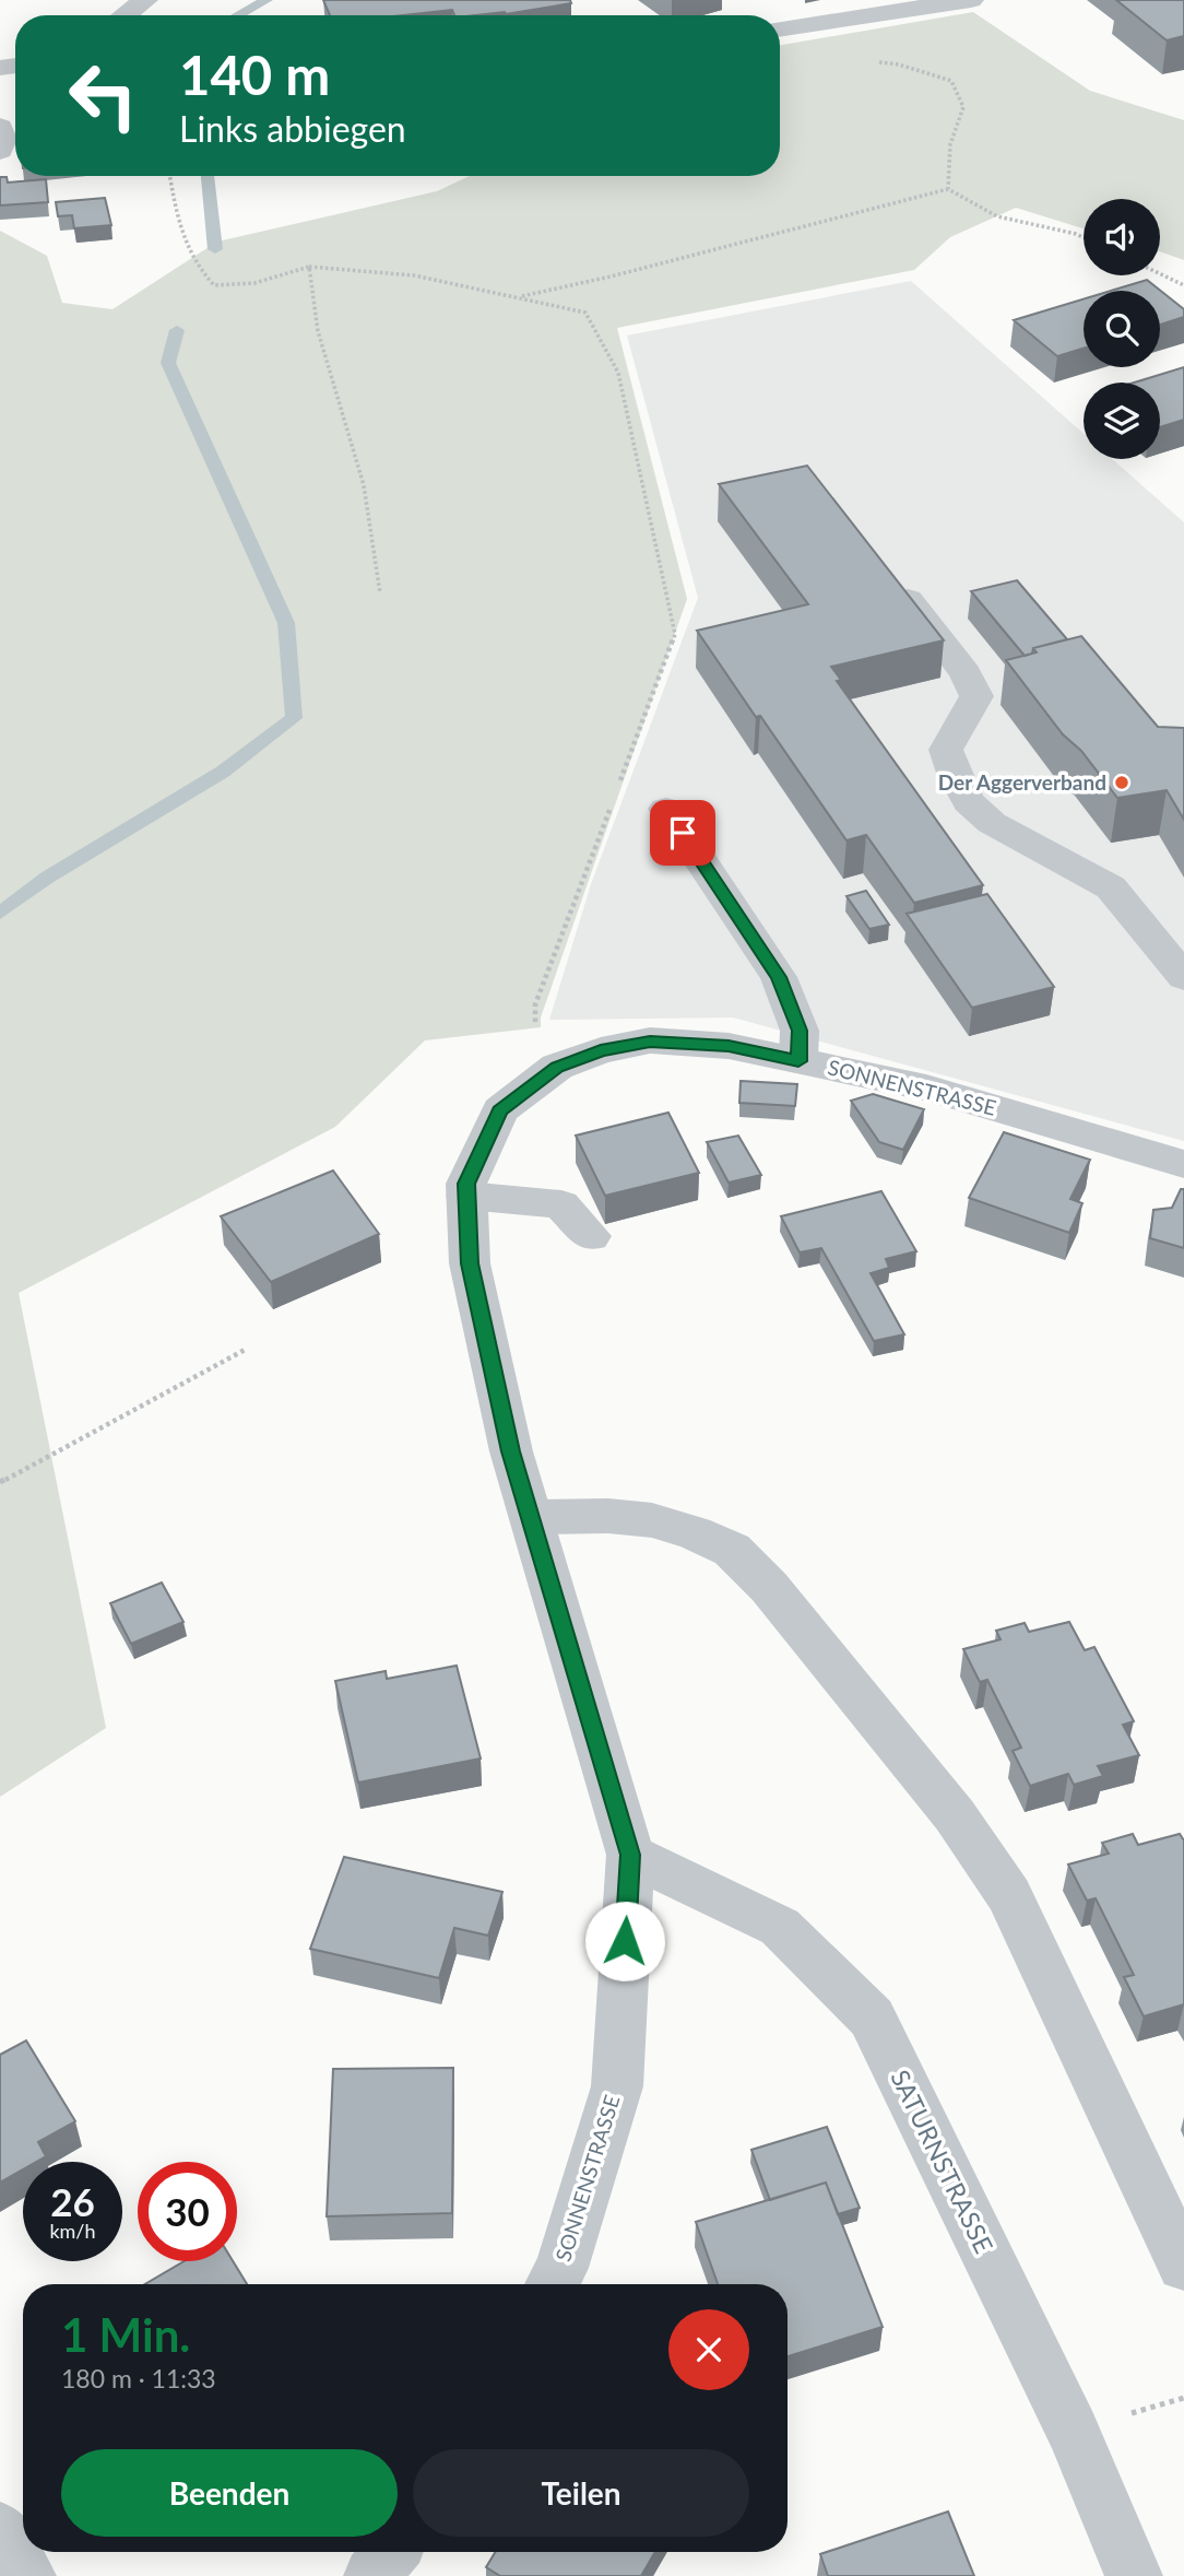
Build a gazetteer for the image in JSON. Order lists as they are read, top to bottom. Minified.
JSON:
{"streets":{"street":["SONNENSTRASSE","SATURNSTRASSE"]},"crossings":[["SONNENSTRASSE","SATURNSTRASSE"]],"places":["Der Aggerverband"],"page":{"turn":["140 m","Links abbiegen"],"speed":"26 km/h","limit":"30","heading":["1 Min.","180 m · 11:33"],"buttons":["Beenden","Teilen"]}}
